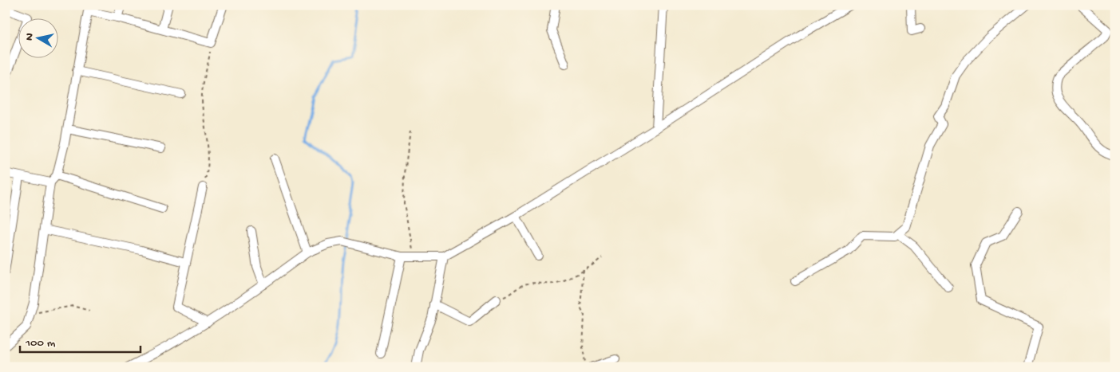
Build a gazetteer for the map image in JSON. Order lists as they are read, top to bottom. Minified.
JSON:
{"scale_bar":"100 m","north":"left"}
